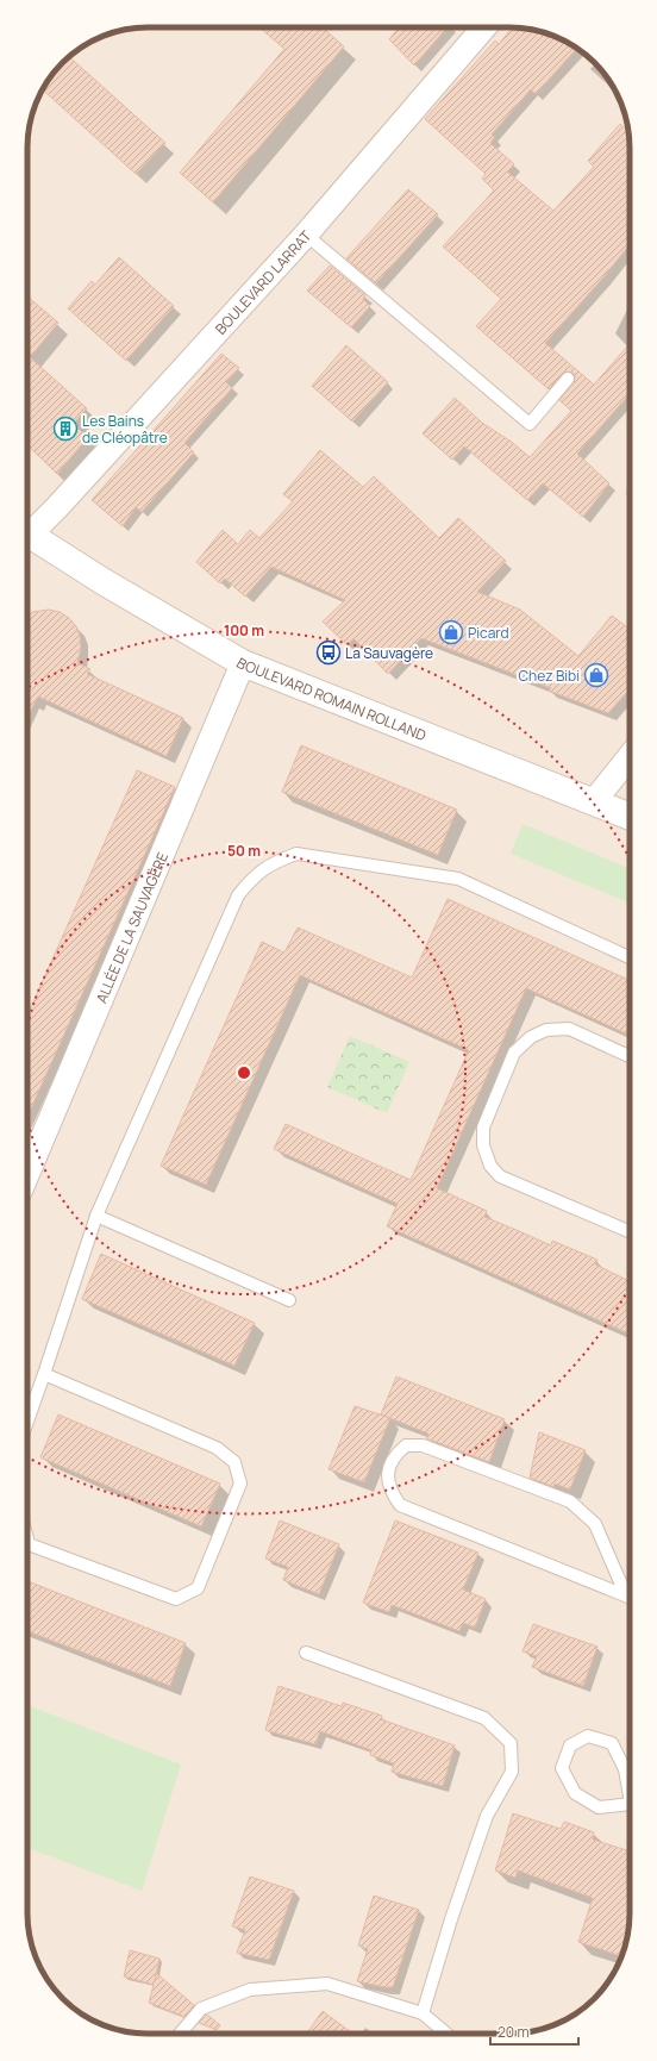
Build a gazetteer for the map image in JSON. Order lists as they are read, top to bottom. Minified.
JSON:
{"streets":{"main road":["BOULEVARD ROMAIN ROLLAND"],"street":["BOULEVARD LARRAT","ALLÉE DE LA SAUVAGÈRE"]},"crossings":[["BOULEVARD ROMAIN ROLLAND","ALLÉE DE LA SAUVAGÈRE"]],"places":{"building":["Les Bains de Cléopâtre"],"shop":["Picard","Chez Bibi"],"bus stop":["La Sauvagère"]},"scale_bar":"20 m","rings":["100 m","50 m"]}
